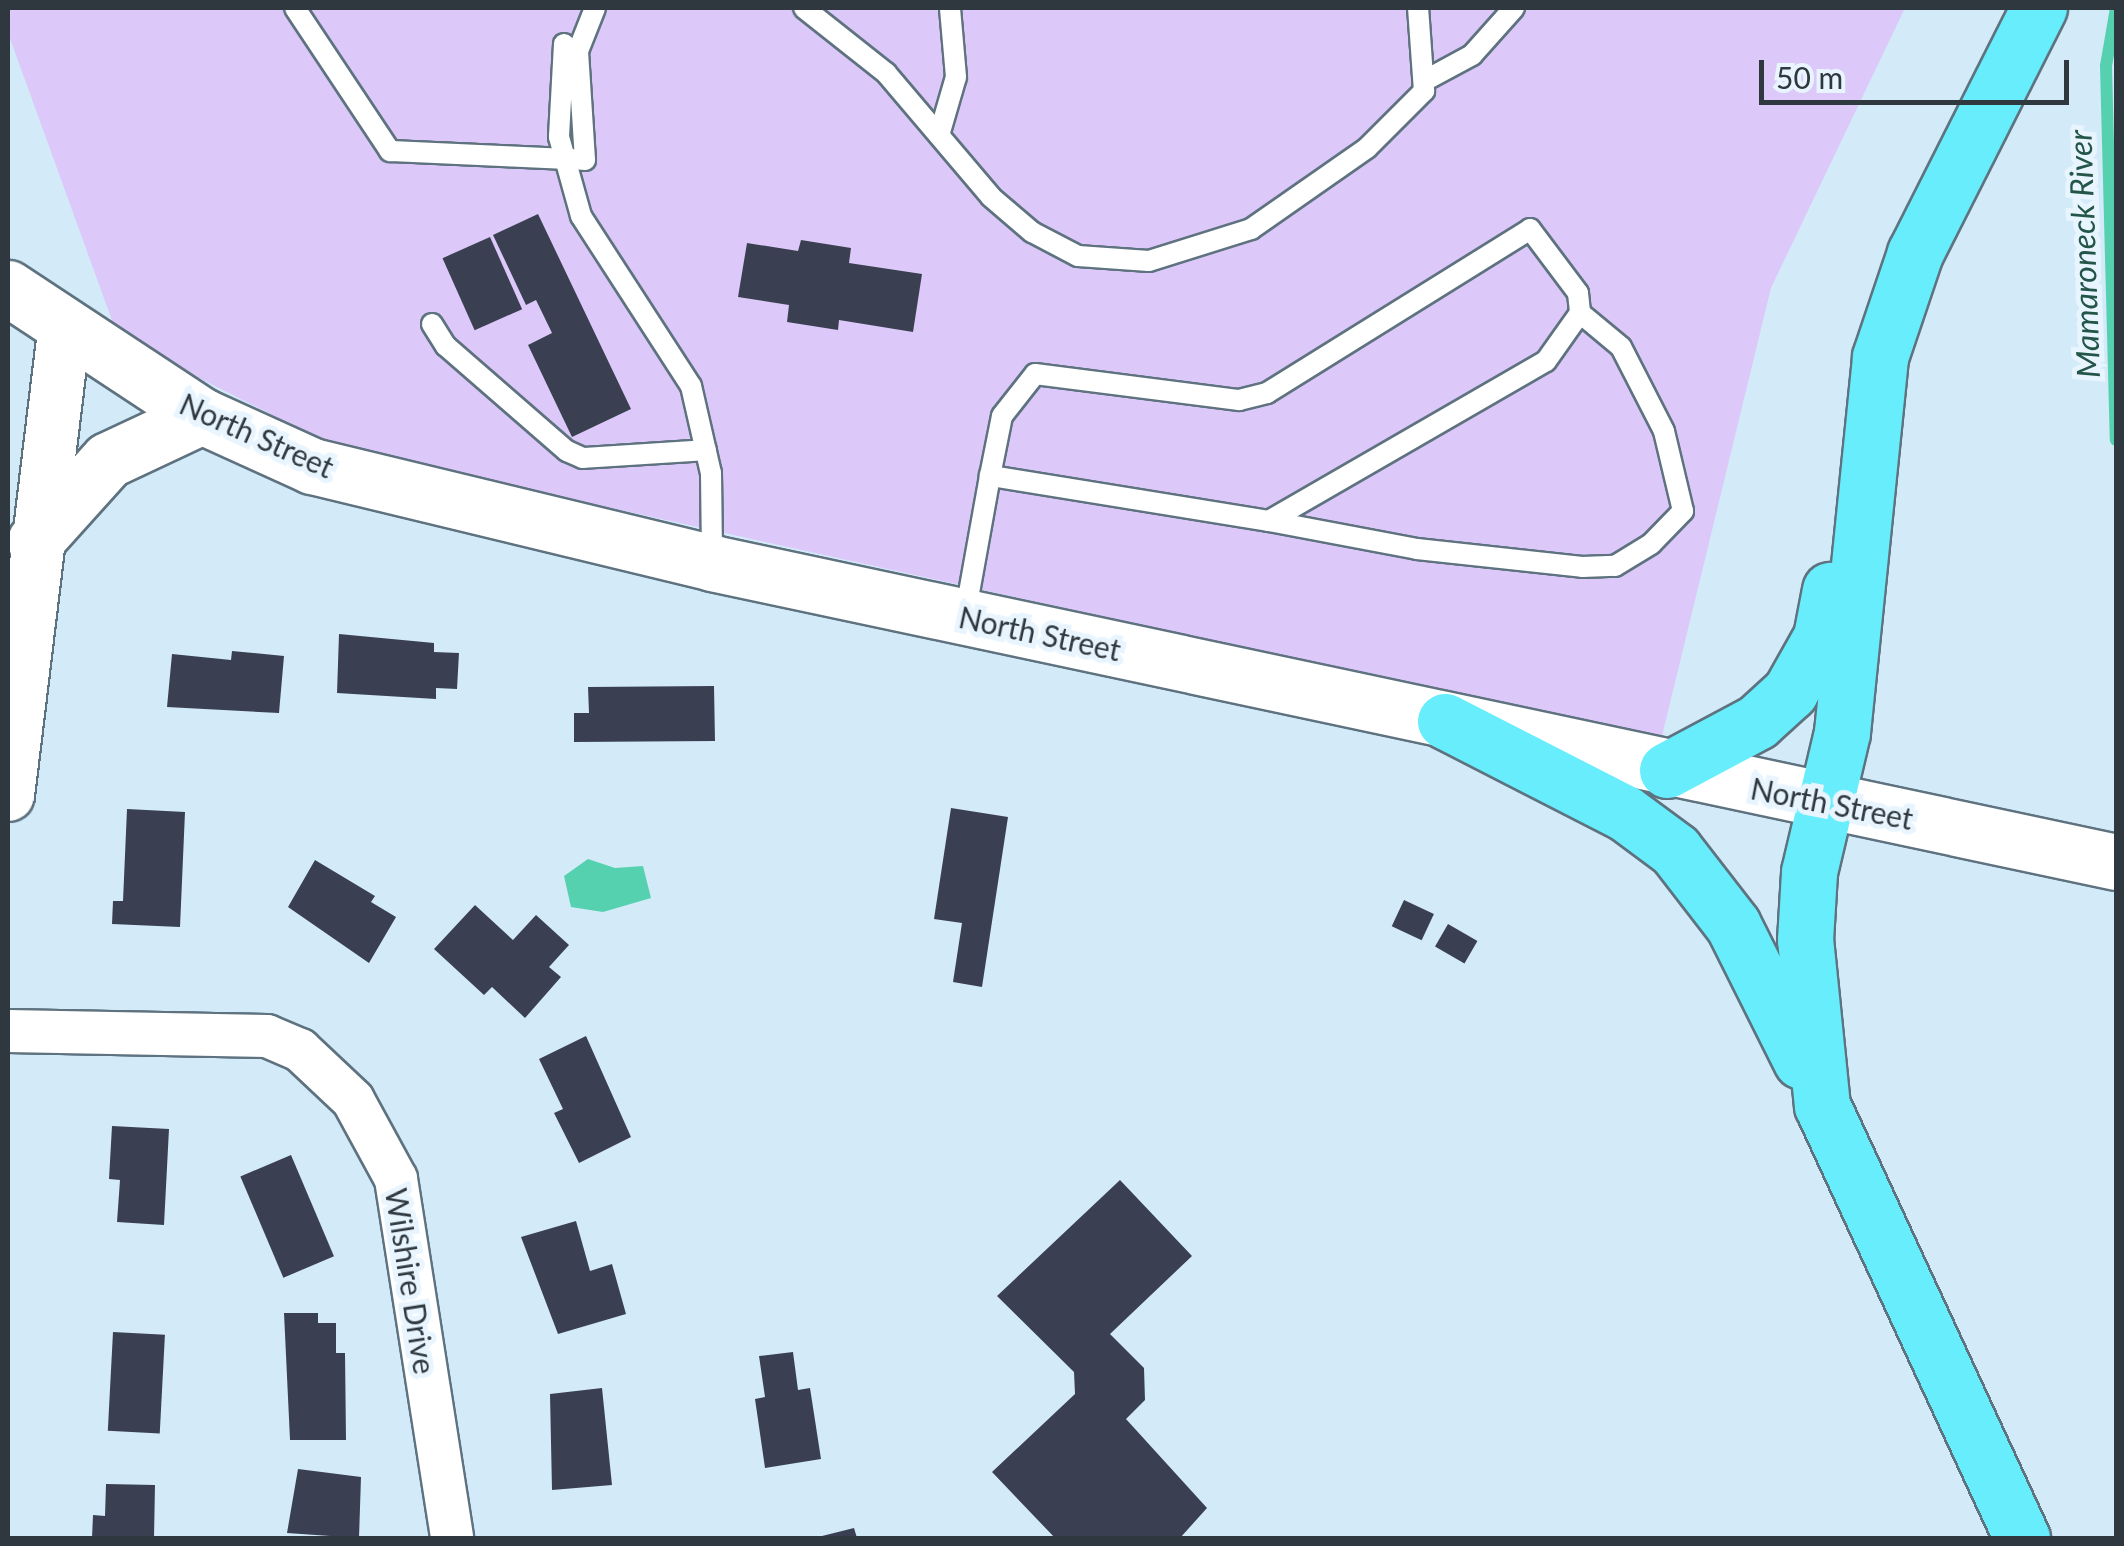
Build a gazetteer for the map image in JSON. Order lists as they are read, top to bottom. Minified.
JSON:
{"streets":{"main road":["North Street"],"street":["Wilshire Drive"]},"water":["Mamaroneck River"],"scale_bar":"50 m"}
